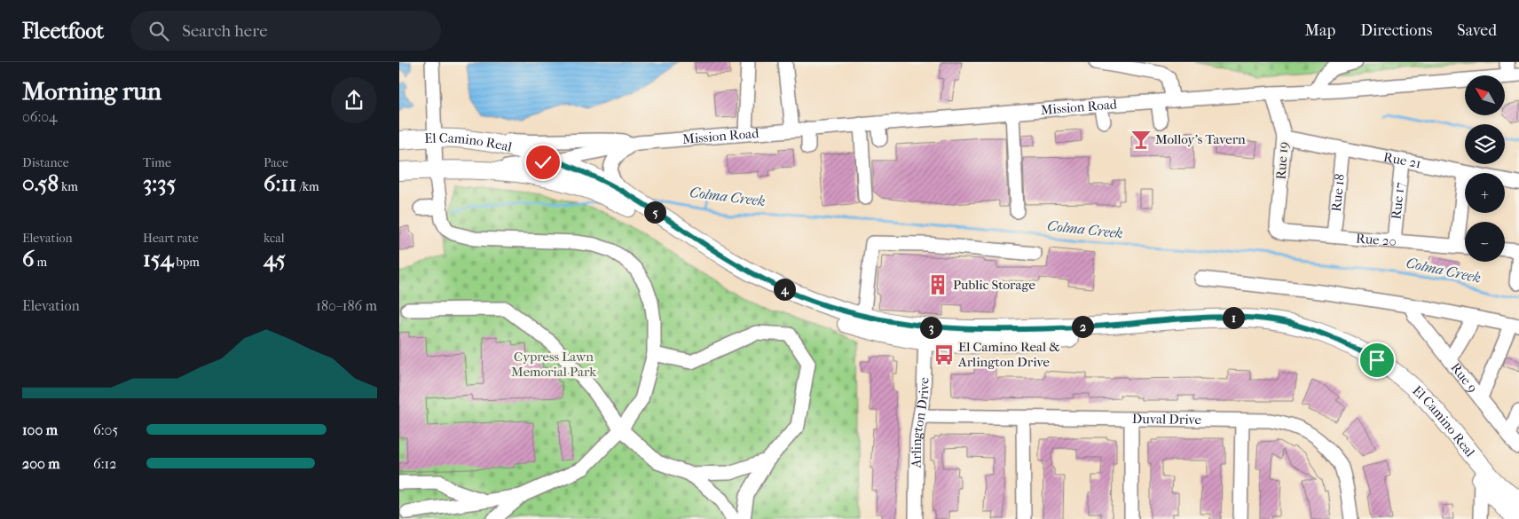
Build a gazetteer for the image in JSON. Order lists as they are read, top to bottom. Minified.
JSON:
{"streets":{"main road":["El Camino Real"],"street":["Mission Road","Rue 19","Rue 21","Rue 18","Rue 17","Rue 20","Rue 9","Duval Drive","Arlington Drive"]},"crossings":[["Mission Road","El Camino Real"],["Mission Road","Rue 19"],["El Camino Real","Arlington Drive"],["Rue 19","Rue 21"],["Rue 19","Rue 20"],["Rue 21","Rue 18"],["Rue 21","Rue 17"],["Rue 18","Rue 20"],["Rue 17","Rue 20"],["Duval Drive","Arlington Drive"]],"water":["Colma Creek"],"parks":["Cypress Lawn Memorial Park"],"places":{"bar":["Molloy's Tavern"],"building":["Public Storage"],"bus stop":["El Camino Real & Arlington Drive"]},"north":"top left","page":{"header":"Fleetfoot","search":"Search here","nav":["Map","Directions","Saved"],"heading":["Morning run","06:04"],"map_buttons":["+","−"],"stats":[["Distance","0.58 km"],["Time","3:35"],["Pace","6:11 /km"],["Elevation","6 m"],["Heart rate","154 bpm"],["kcal","45"]],"pins":["5","4","1","2","3"],"chart":["Elevation","180–186 m"],"list":[{"name":"100 m","note":"6:05"},{"name":"200 m","note":"6:12"}]}}
